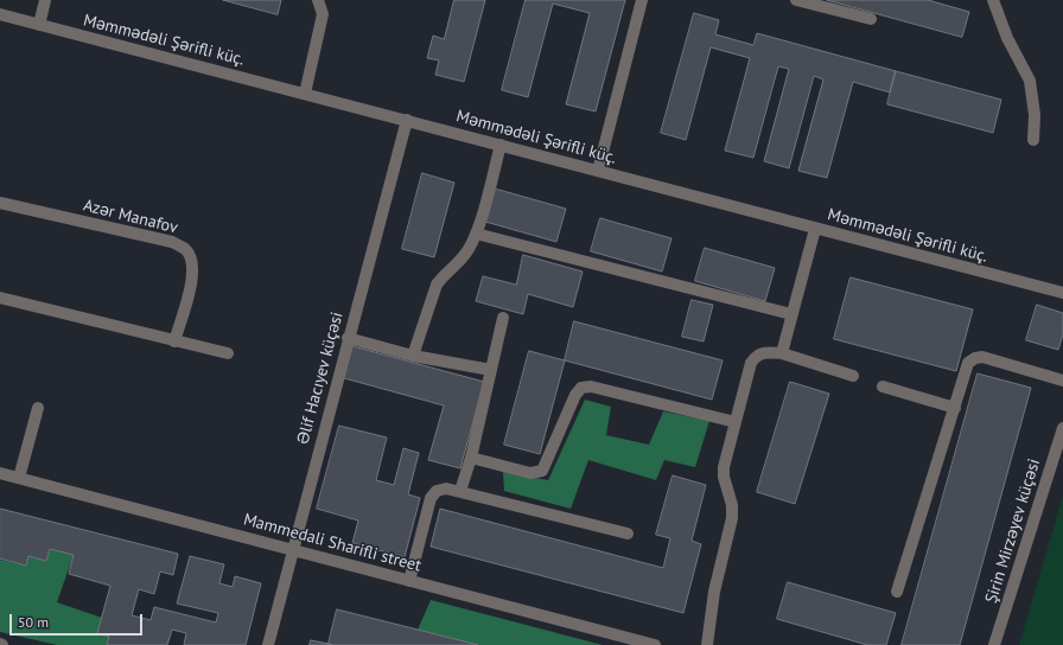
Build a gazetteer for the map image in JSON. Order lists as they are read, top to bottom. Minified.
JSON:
{"streets":{"street":["Məmmədəli Şərifli küç.","Azər Manafov","Əlif Hacıyev küçəsi","Şirin Mirzəyev küçəsi","Mammedali Sharifli street"]},"crossings":[["Məmmədəli Şərifli küç.","Əlif Hacıyev küçəsi"],["Əlif Hacıyev küçəsi","Mammedali Sharifli street"]],"scale_bar":"50 m"}
